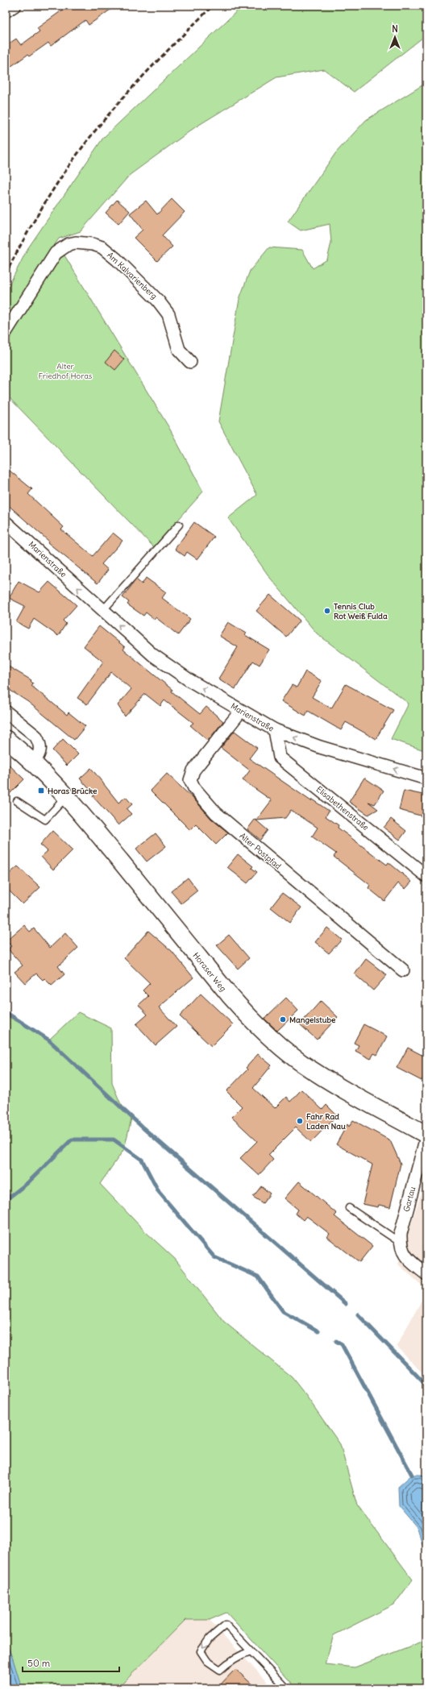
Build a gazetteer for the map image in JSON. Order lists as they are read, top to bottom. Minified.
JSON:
{"streets":{"main road":["Horaser Weg"],"street":["Am Kalvarienberg","Marienstraße","Elisabethenstraße","Alter Postpfad","Gartau"]},"crossings":[["Marienstraße","Elisabethenstraße"],["Marienstraße","Alter Postpfad"],["Horaser Weg","Gartau"]],"one_way":["Marienstraße"],"parks":["Alter Friedhof Horas"],"places":{"other":["Tennis Club Rot Weiß Fulda","Mangelstube","Fahr Rad Laden Nau"],"transit":["Horas Brücke"]},"scale_bar":"50 m","north":"top"}
